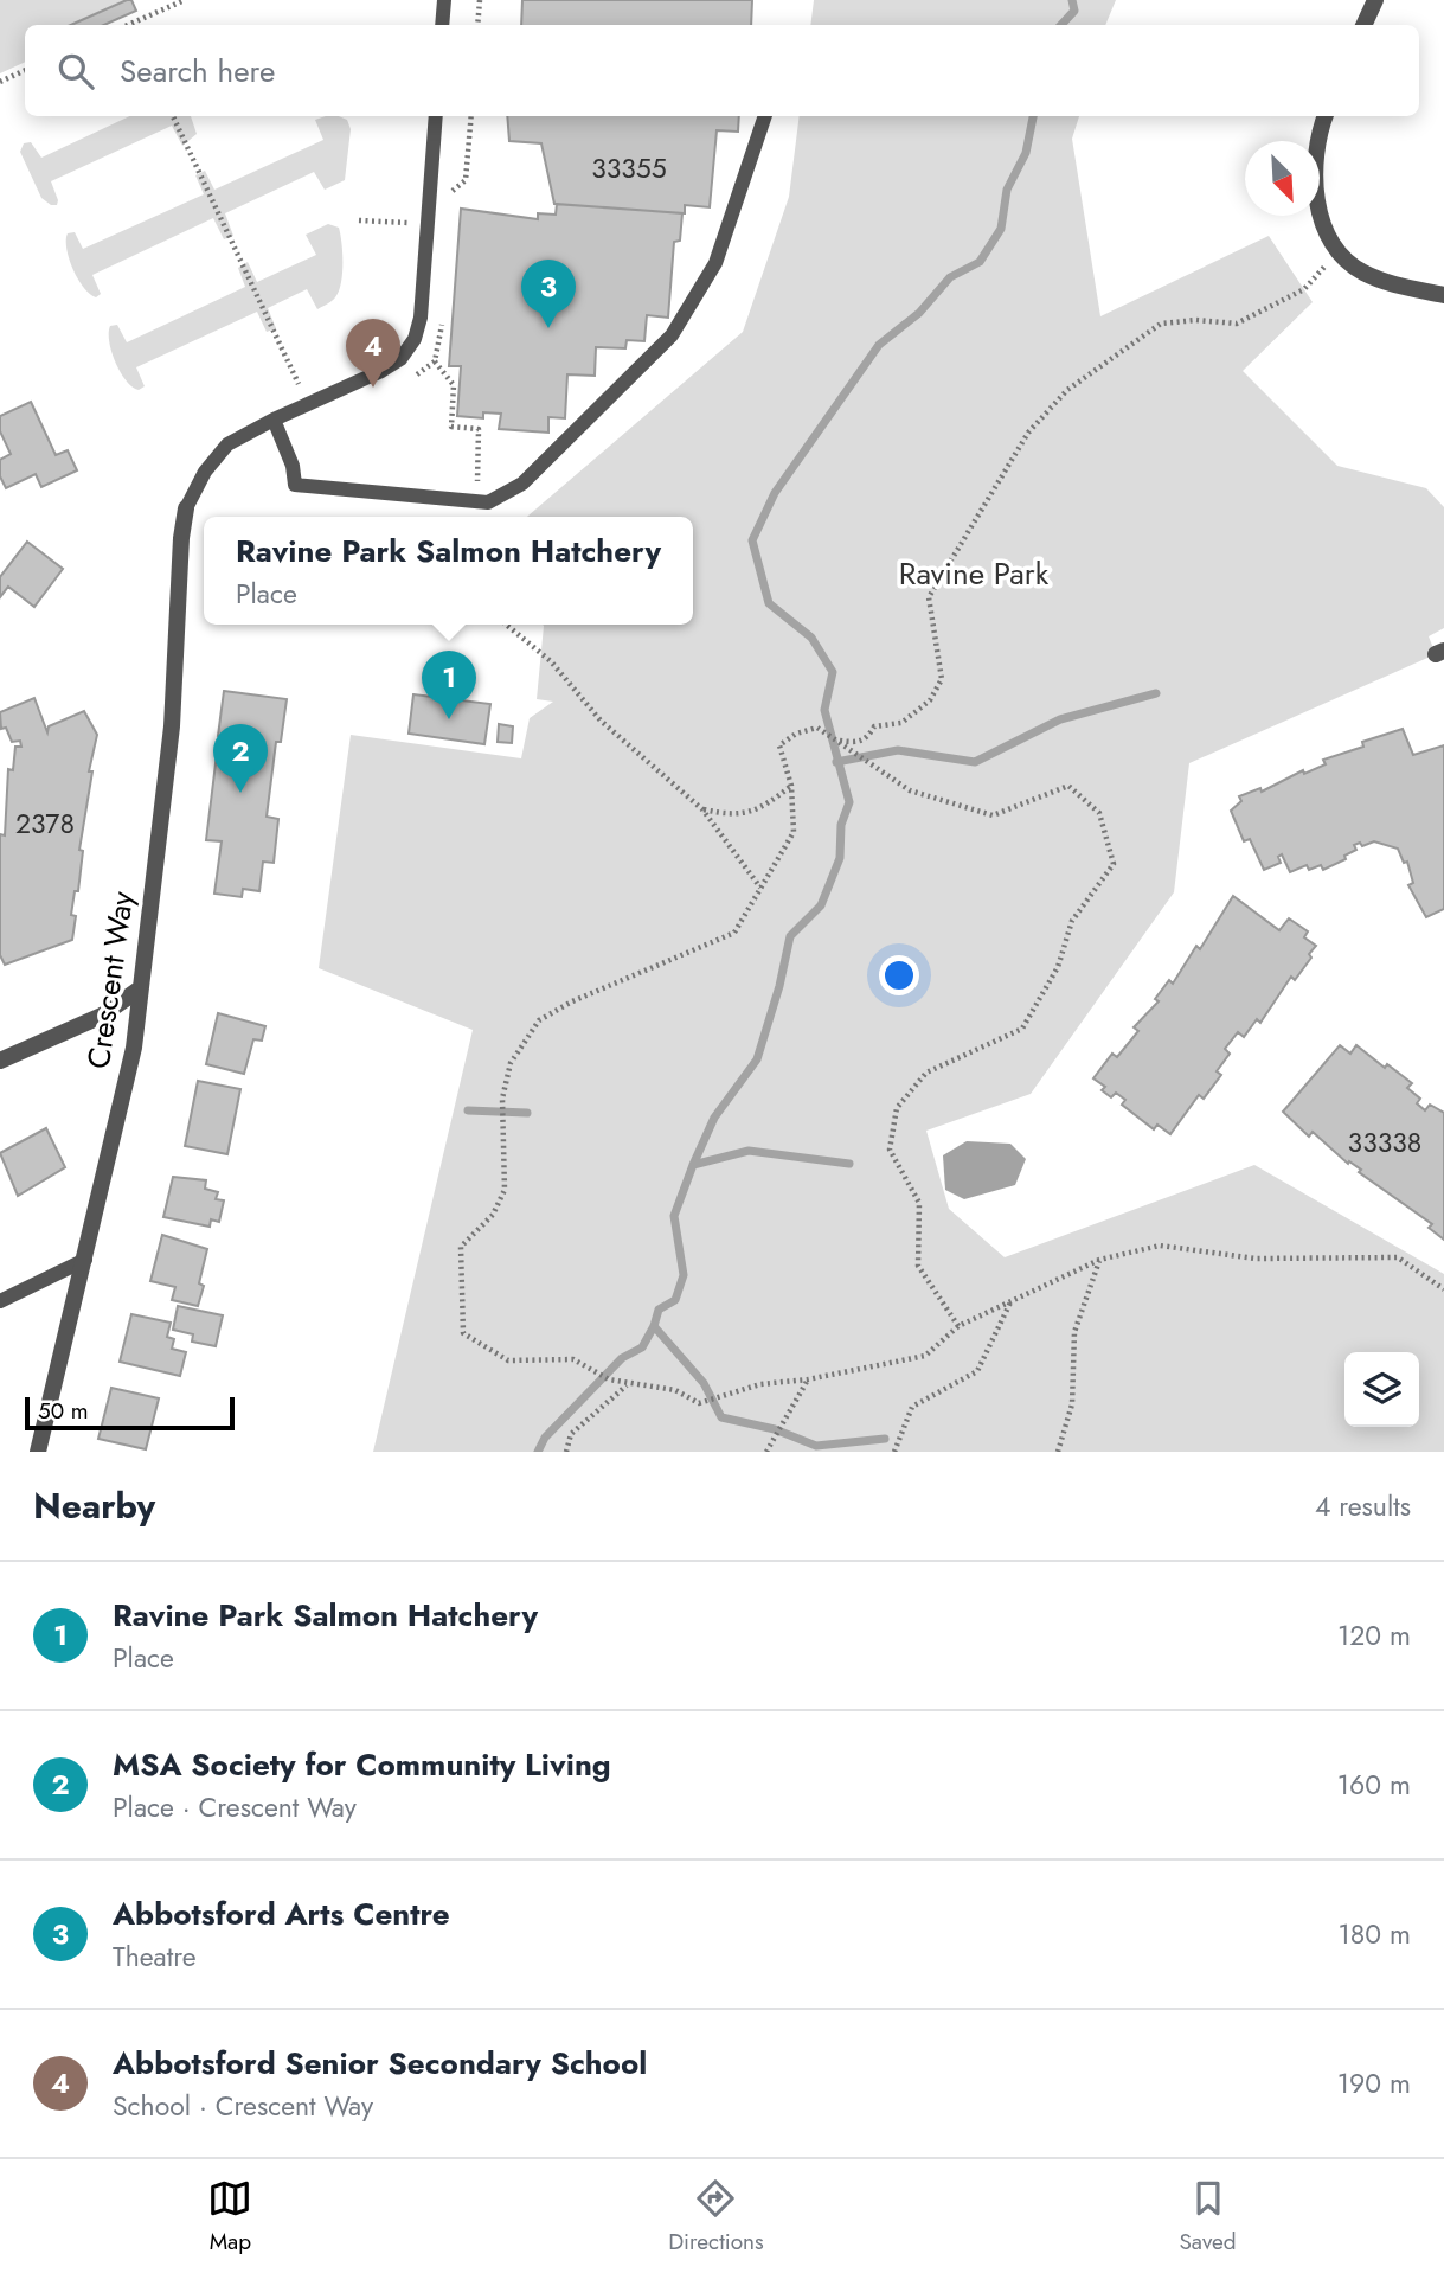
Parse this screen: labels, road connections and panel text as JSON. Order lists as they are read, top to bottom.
{
  "streets": {
    "street": ["Crescent Way"]
  },
  "parks": ["Ravine Park"],
  "house_numbers": ["33355", "2378", "33338"],
  "scale_bar": "50 m",
  "north": "bottom right",
  "page": {
    "search": "Search here",
    "pins": [
      "3",
      "4",
      "1",
      "2"
    ],
    "popup": ["Ravine Park Salmon Hatchery", "Place"],
    "scale": "50 m",
    "heading": ["Nearby", "4 results"],
    "list": [
      {
        "mark": "1",
        "name": "Ravine Park Salmon Hatchery",
        "note": "Place",
        "value": "120 m"
      },
      {
        "mark": "2",
        "name": "MSA Society for Community Living",
        "note": "Place · Crescent Way",
        "value": "160 m"
      },
      {
        "mark": "3",
        "name": "Abbotsford Arts Centre",
        "note": "Theatre",
        "value": "180 m"
      },
      {
        "mark": "4",
        "name": "Abbotsford Senior Secondary School",
        "note": "School · Crescent Way",
        "value": "190 m"
      }
    ],
    "nav": ["Map", "Directions", "Saved"]
  }
}
